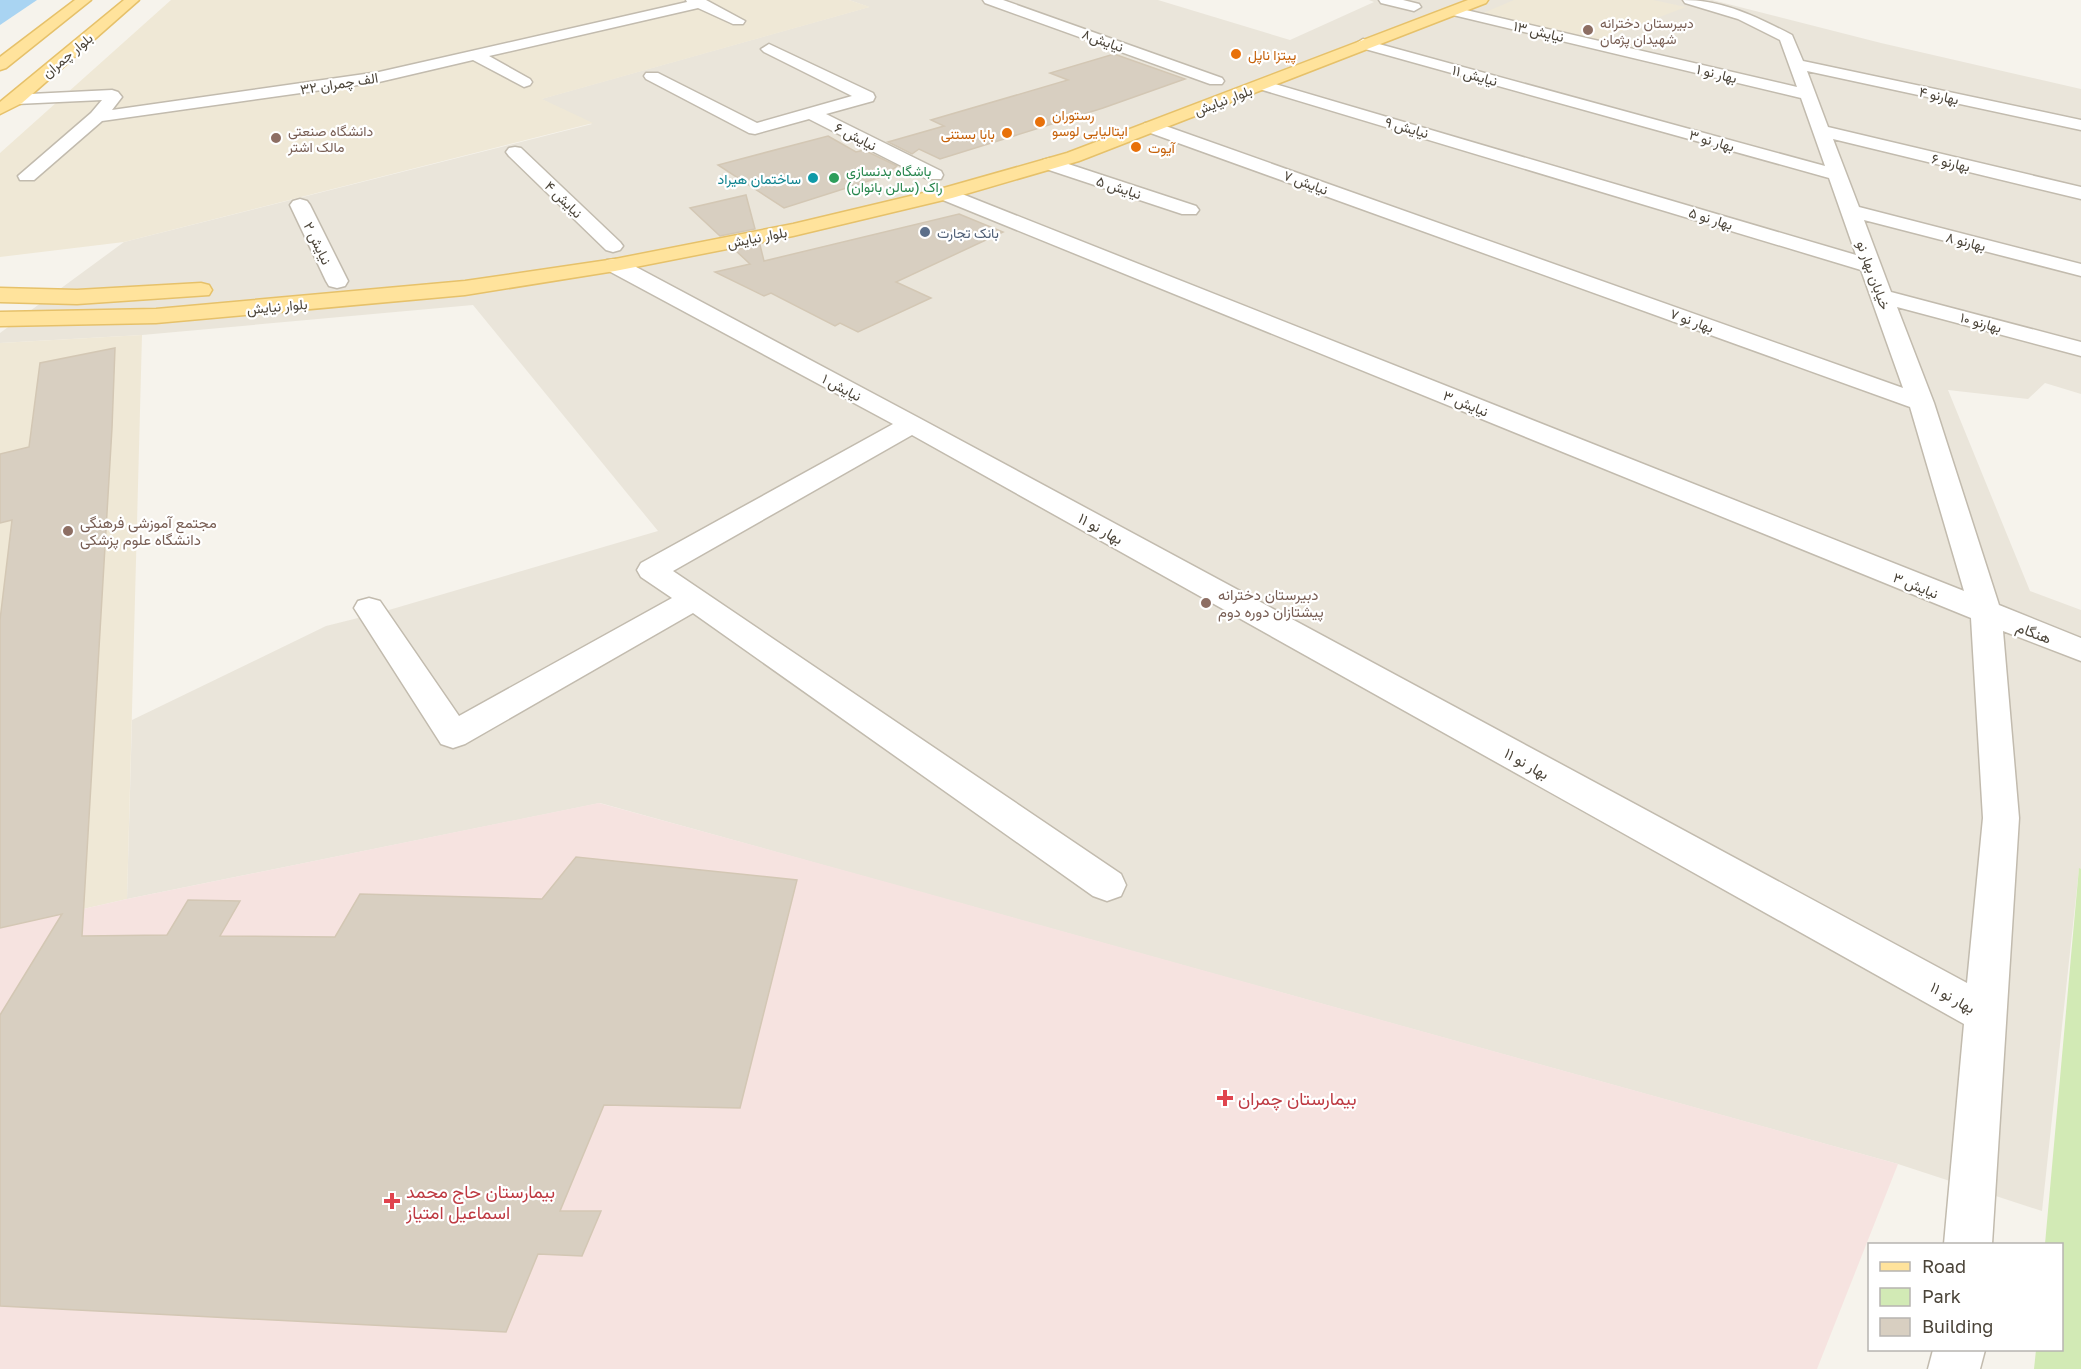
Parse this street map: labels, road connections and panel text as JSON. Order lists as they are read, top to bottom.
{
  "streets": {
    "main road": ["بلوار چمران", "بلوار نیایش"],
    "street": [
      "نیایش ۱۳",
      "نیایش۸",
      "۱ بهار نو",
      "نیایش ۱۱",
      "۳۲ الف چمران",
      "۴ بهارنو",
      "نیایش ۹",
      "نیایش ۶",
      "۳ بهار نو",
      "۶ بهارنو",
      "نیایش ۷",
      "نیایش ۵",
      "نیایش ۴",
      "۵ بهار نو",
      "۸ بهارنو",
      "نیایش ۲",
      "خیابان بهار نو",
      "۷ بهار نو",
      "۱۰ بهارنو",
      "نیایش ۱",
      "نیایش ۳",
      "۱۱ بهار نو",
      "هنگام"
    ]
  },
  "crossings": [
    ["نیایش ۱۳", "۱ بهار نو"],
    ["نیایش ۱۳", "بلوار نیایش"],
    ["نیایش۸", "بلوار نیایش"],
    ["۱ بهار نو", "خیابان بهار نو"],
    ["نیایش ۱۱", "بلوار نیایش"],
    ["نیایش ۱۱", "۳ بهار نو"],
    ["۴ بهارنو", "خیابان بهار نو"],
    ["بلوار نیایش", "نیایش ۹"],
    ["بلوار نیایش", "نیایش ۶"],
    ["بلوار نیایش", "نیایش ۷"],
    ["بلوار نیایش", "نیایش ۵"],
    ["بلوار نیایش", "نیایش ۴"],
    ["بلوار نیایش", "نیایش ۲"],
    ["بلوار نیایش", "نیایش ۱"],
    ["بلوار نیایش", "نیایش ۳"],
    ["نیایش ۹", "۵ بهار نو"],
    ["نیایش ۶", "نیایش ۳"],
    ["۳ بهار نو", "خیابان بهار نو"],
    ["۶ بهارنو", "خیابان بهار نو"],
    ["نیایش ۷", "۷ بهار نو"],
    ["نیایش ۴", "نیایش ۱"],
    ["۵ بهار نو", "خیابان بهار نو"],
    ["۸ بهارنو", "خیابان بهار نو"],
    ["خیابان بهار نو", "۷ بهار نو"],
    ["خیابان بهار نو", "۱۰ بهارنو"],
    ["خیابان بهار نو", "نیایش ۳"],
    ["خیابان بهار نو", "۱۱ بهار نو"],
    ["خیابان بهار نو", "هنگام"],
    ["نیایش ۱", "۱۱ بهار نو"],
    ["نیایش ۳", "هنگام"]
  ],
  "places": {
    "other": [
      "دبیرستان دخترانه شهیدان پژمان",
      "پیتزا ناپل",
      "رستوران ایتالیایی لوسو",
      "بابا بستنی",
      "دانشگاه صنعتی مالک اشتر",
      "آیوت",
      "ساختمان هیراد",
      "باشگاه بدنسازی راک (سالن بانوان)",
      "بانک تجارت",
      "مجتمع آموزشی فرهنگی دانشگاه علوم پزشکی",
      "دبیرستان دخترانه پیشتازان دوره دوم"
    ],
    "health": ["بیمارستان چمران", "بیمارستان حاج محمد اسماعیل امتیاز"]
  },
  "legend": ["Road", "Park", "Building"]
}
